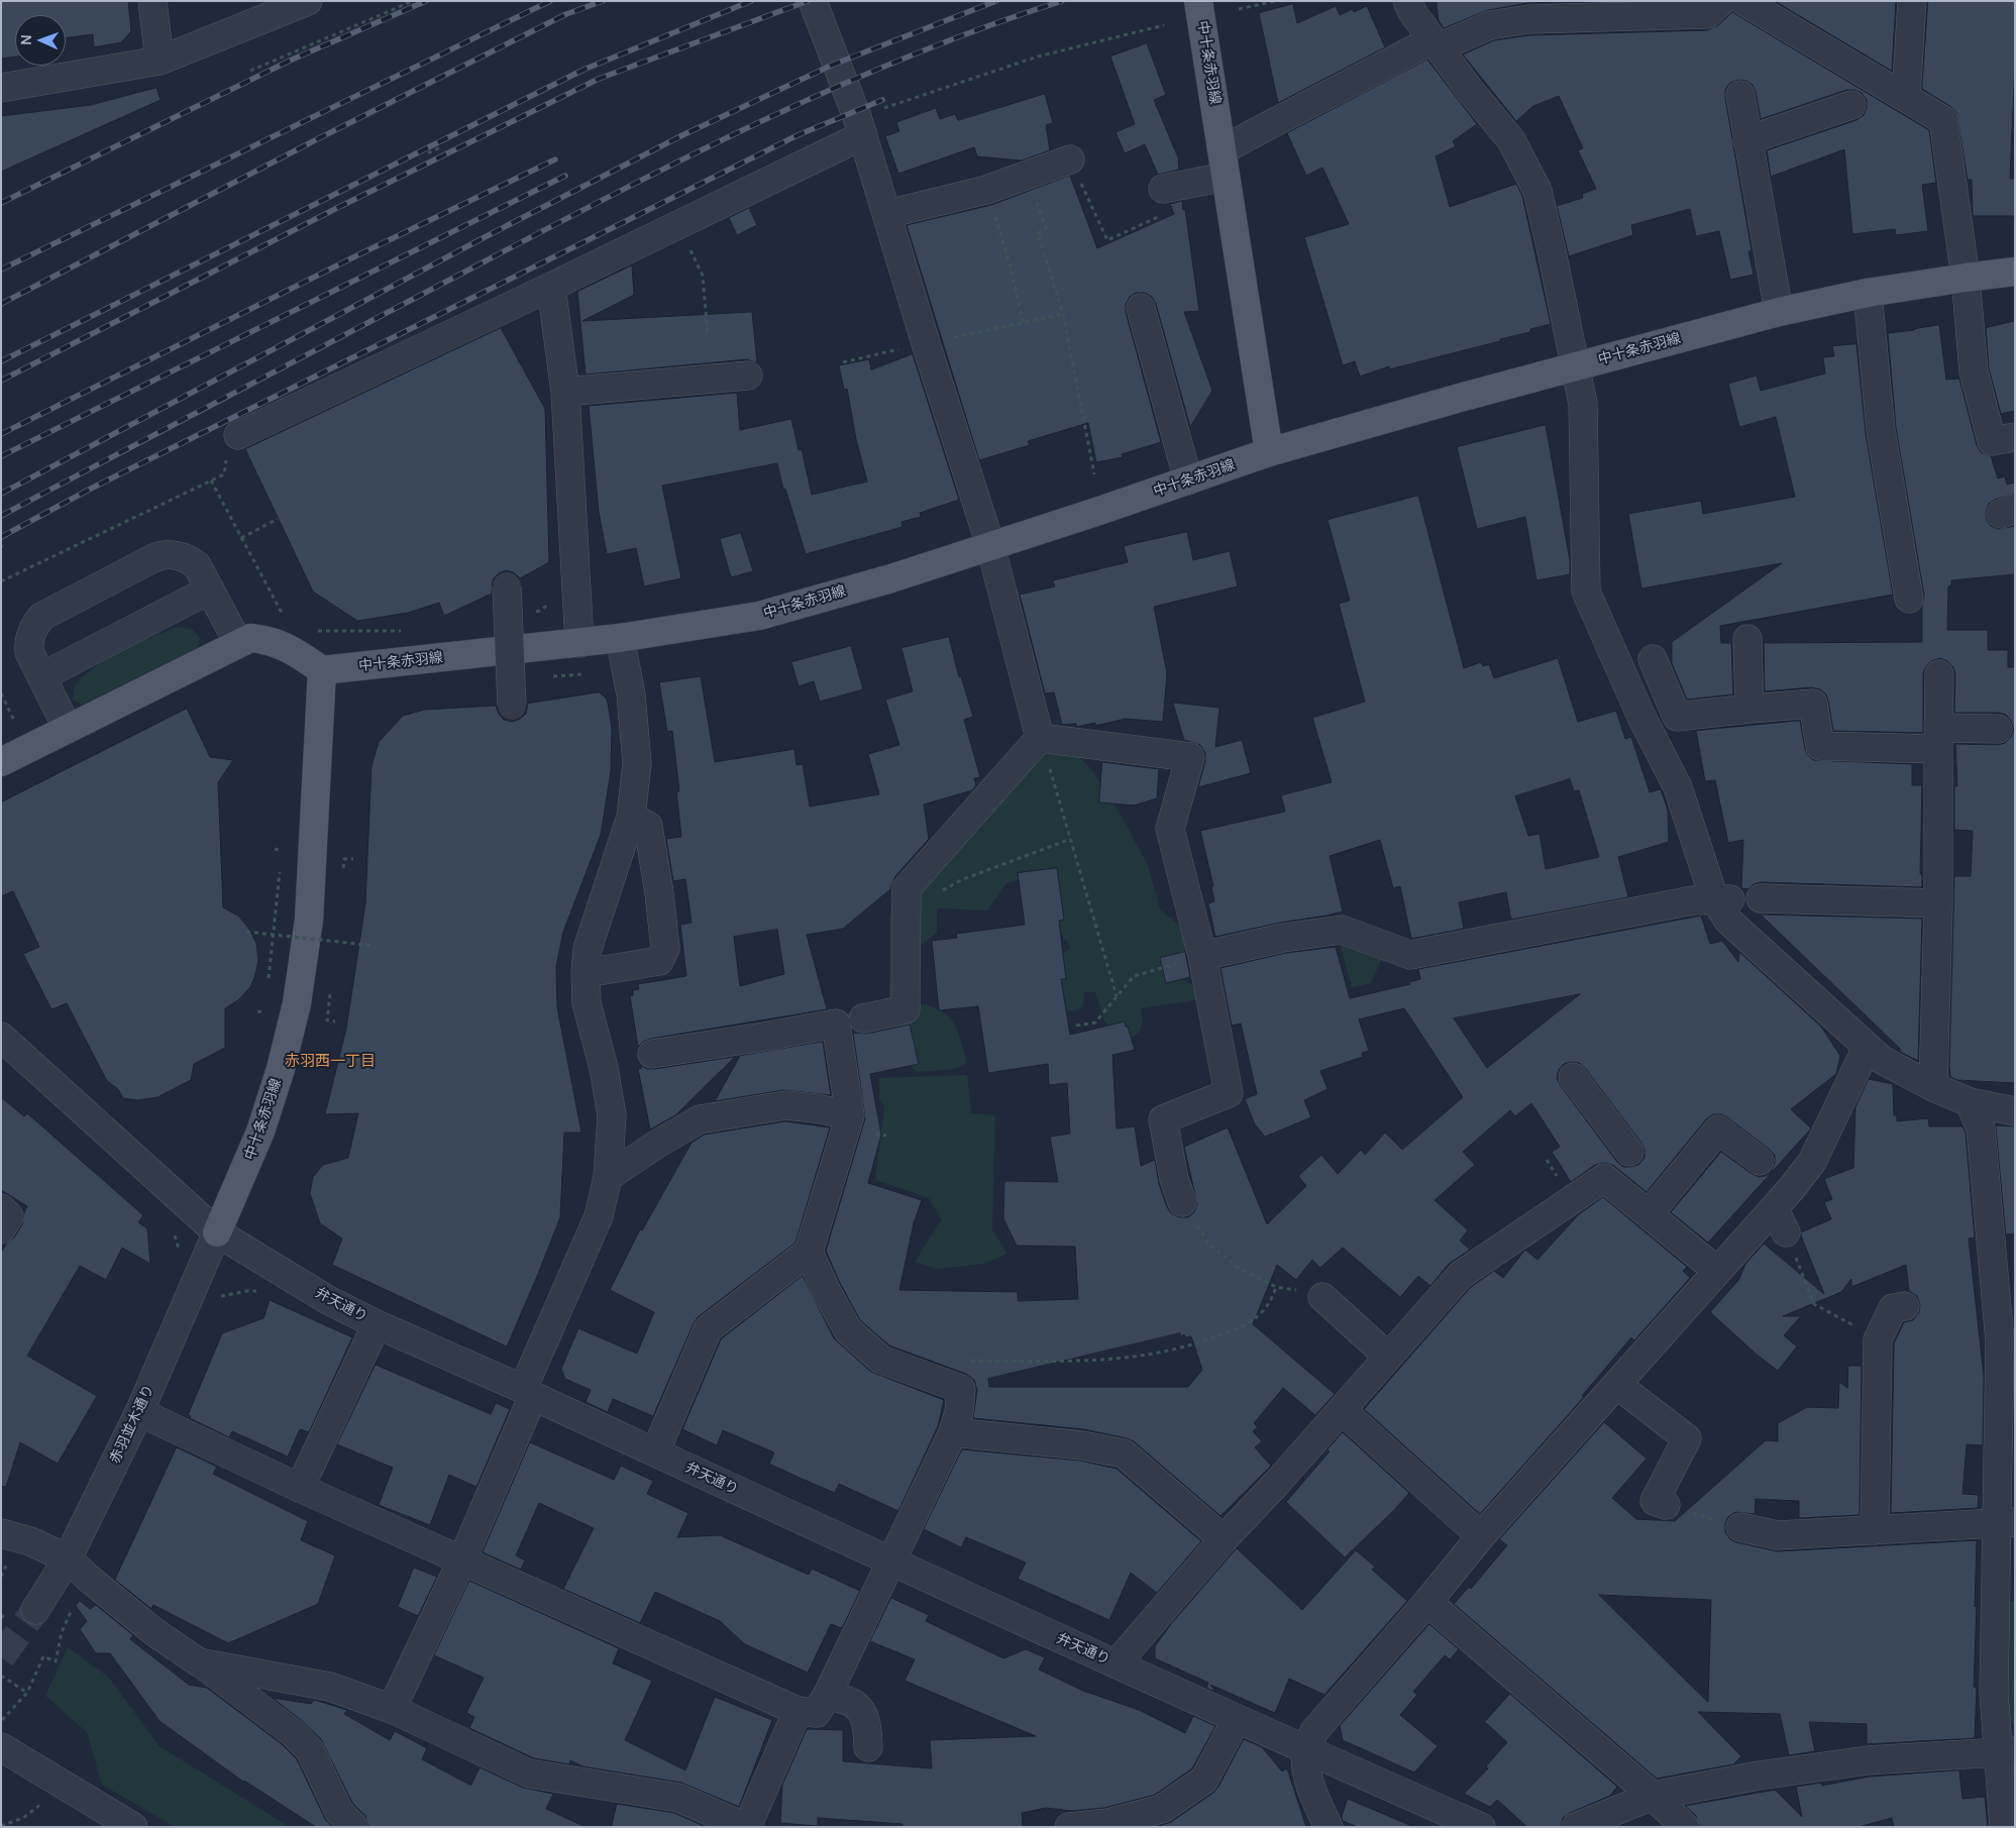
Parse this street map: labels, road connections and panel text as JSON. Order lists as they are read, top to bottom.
{
  "streets": {
    "main road": ["中十条赤羽線"],
    "street": ["弁天通り", "赤羽並木通り"]
  },
  "crossings": [
    ["中十条赤羽線", "弁天通り"],
    ["中十条赤羽線", "赤羽並木通り"],
    ["弁天通り", "赤羽並木通り"]
  ],
  "districts": ["赤羽西一丁目"],
  "north": "left"
}
